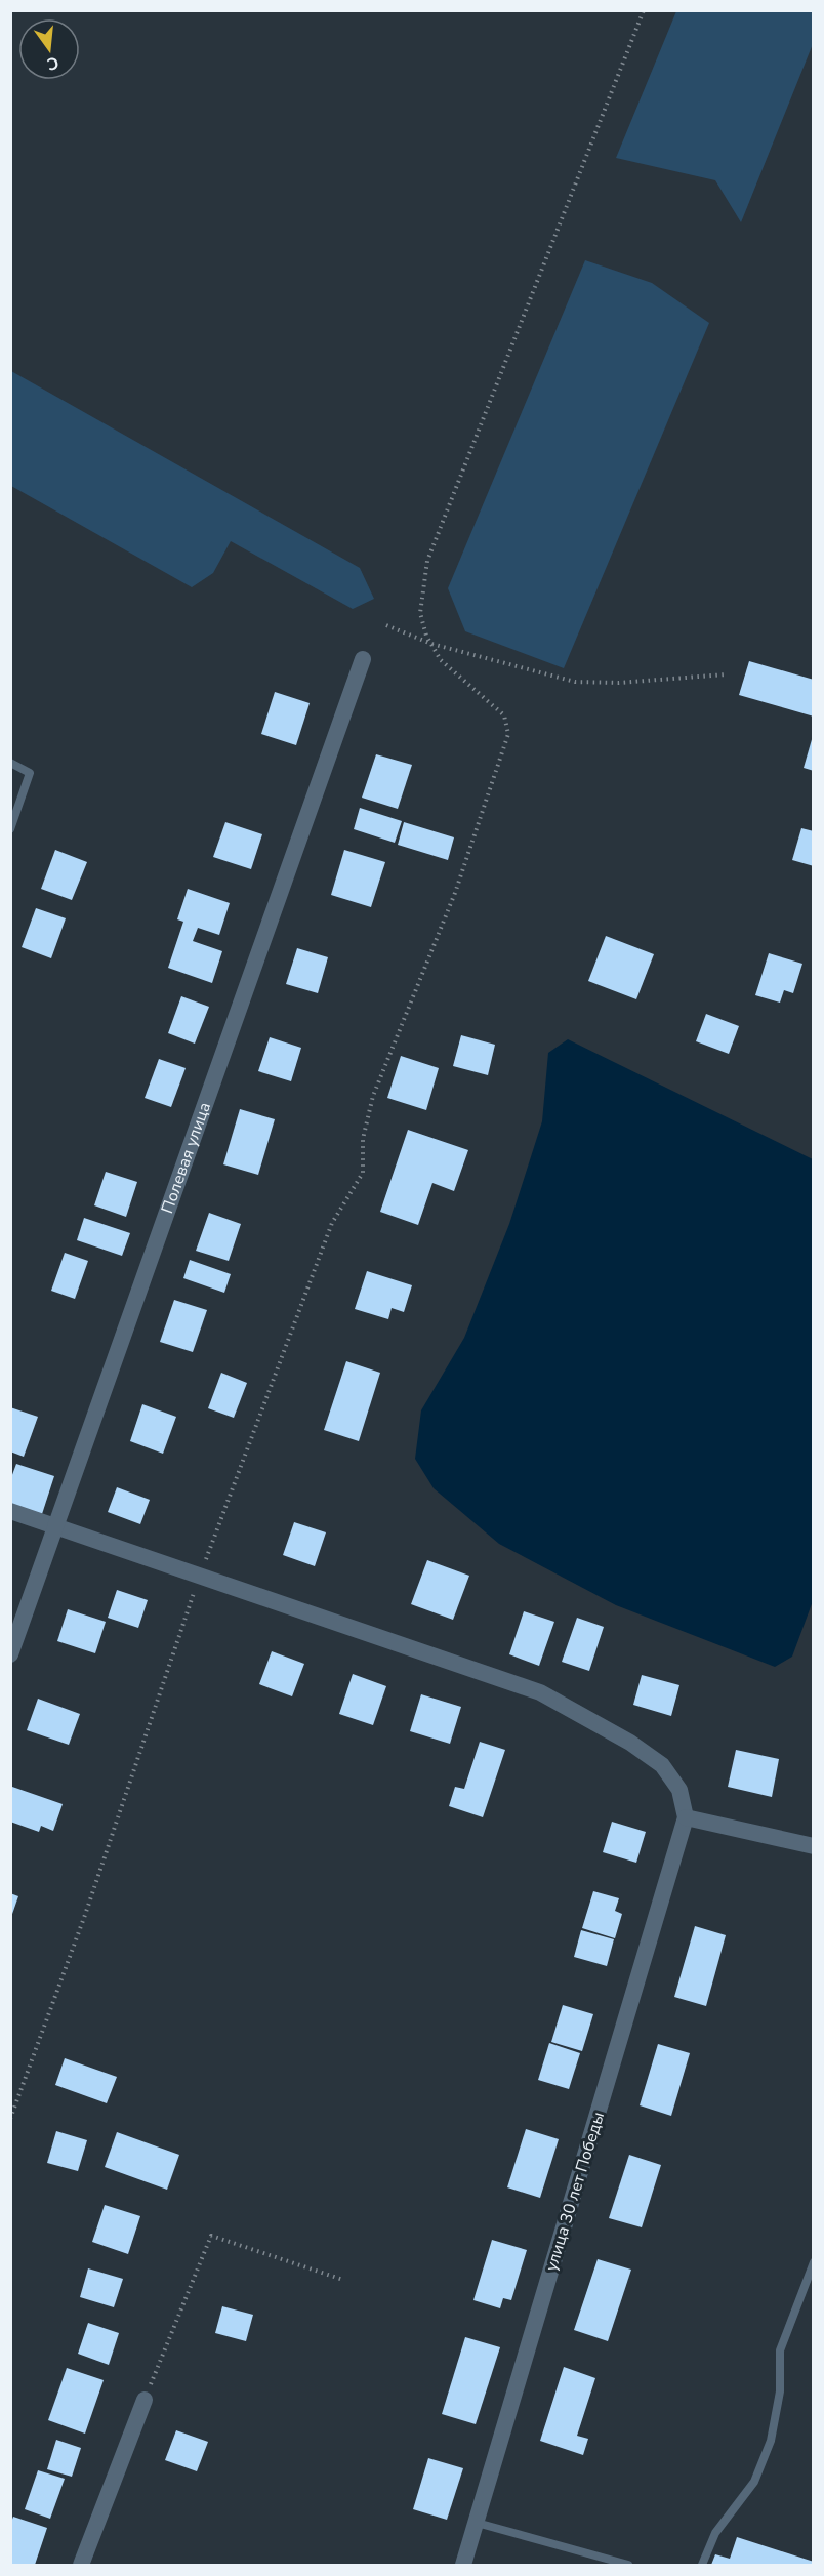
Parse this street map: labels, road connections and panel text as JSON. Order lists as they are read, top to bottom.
{
  "streets": {
    "street": ["Полевая улица", "улица 30 лет Победы"]
  },
  "north": "bottom"
}
